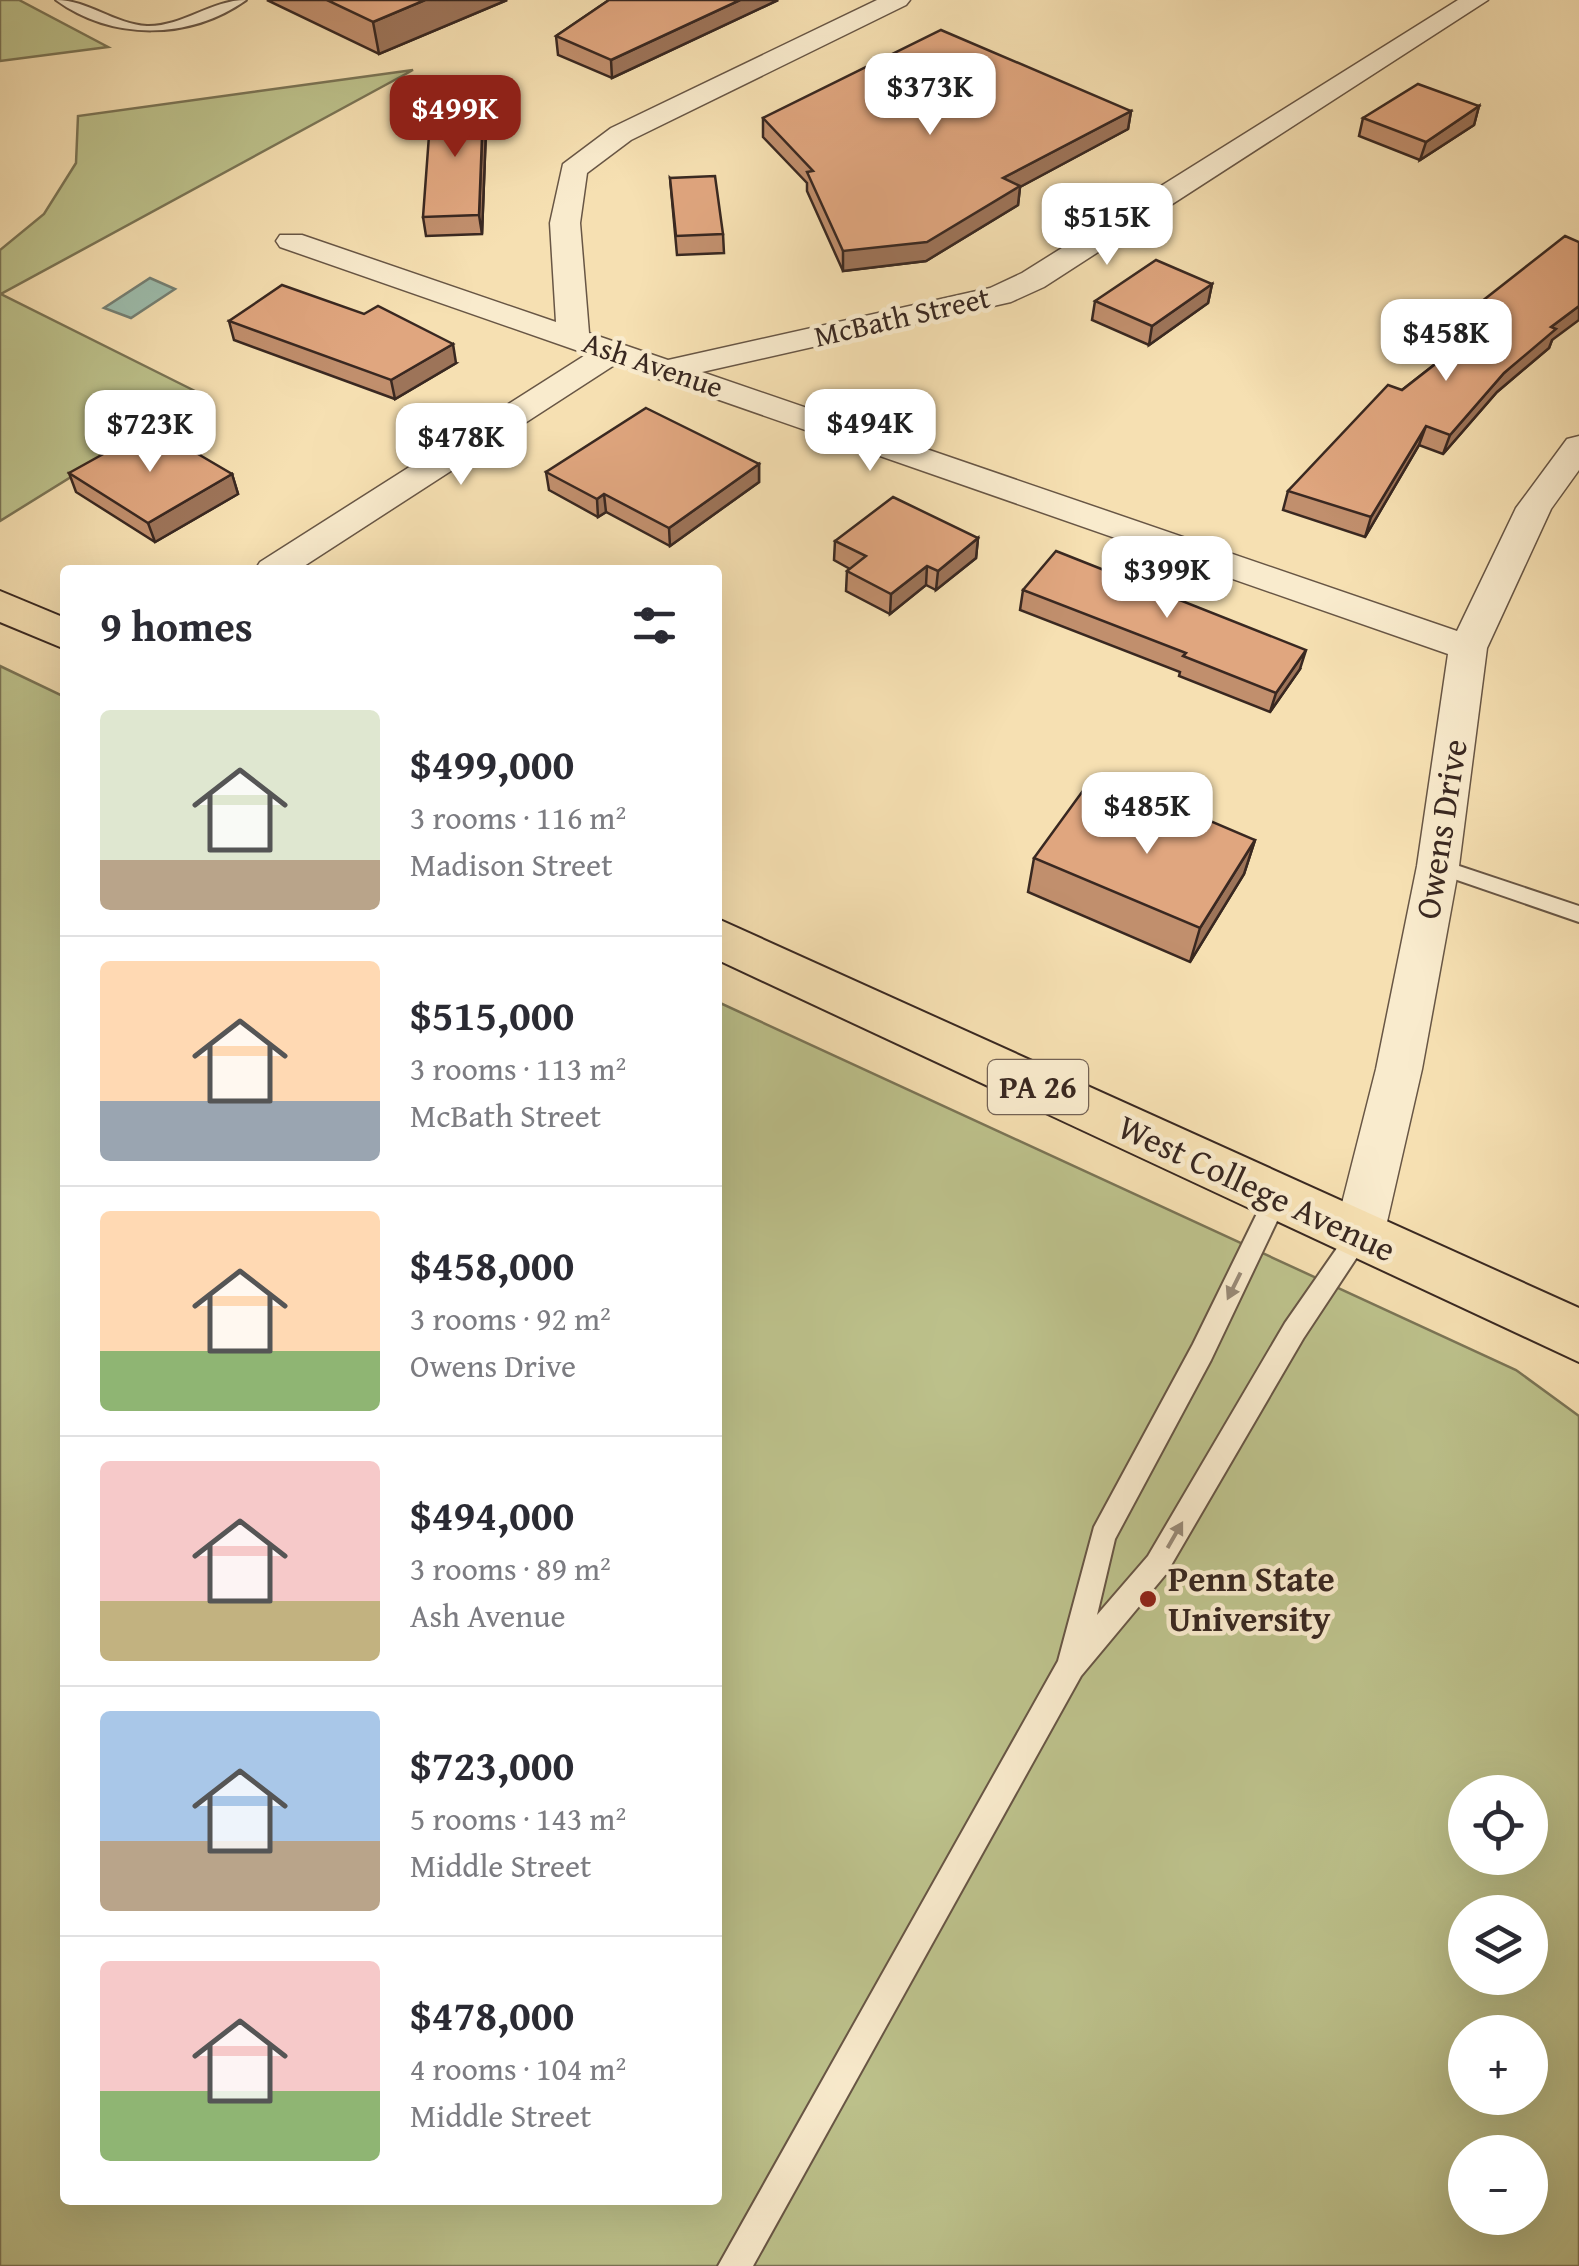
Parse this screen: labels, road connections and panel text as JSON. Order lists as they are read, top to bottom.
{
  "streets": {
    "main road": ["PA 26", "West College Avenue"],
    "street": ["McBath Street", "Ash Avenue", "Owens Drive"]
  },
  "crossings": [
    ["McBath Street", "Ash Avenue"],
    ["Ash Avenue", "Owens Drive"],
    ["Owens Drive", "West College Avenue"]
  ],
  "places": ["Penn State University"],
  "page": {
    "price": [
      "$373K",
      "$499K",
      "$515K",
      "$458K",
      "$494K",
      "$723K",
      "$478K",
      "$399K",
      "$485K"
    ],
    "heading": "9 homes",
    "list": [
      {
        "name": "$499,000",
        "note": "3 rooms · 116 m² · Madison Street"
      },
      {
        "name": "$515,000",
        "note": "3 rooms · 113 m² · McBath Street"
      },
      {
        "name": "$458,000",
        "note": "3 rooms · 92 m² · Owens Drive"
      },
      {
        "name": "$494,000",
        "note": "3 rooms · 89 m² · Ash Avenue"
      },
      {
        "name": "$723,000",
        "note": "5 rooms · 143 m² · Middle Street"
      },
      {
        "name": "$478,000",
        "note": "4 rooms · 104 m² · Middle Street"
      }
    ],
    "map_buttons": ["+", "−"]
  }
}
